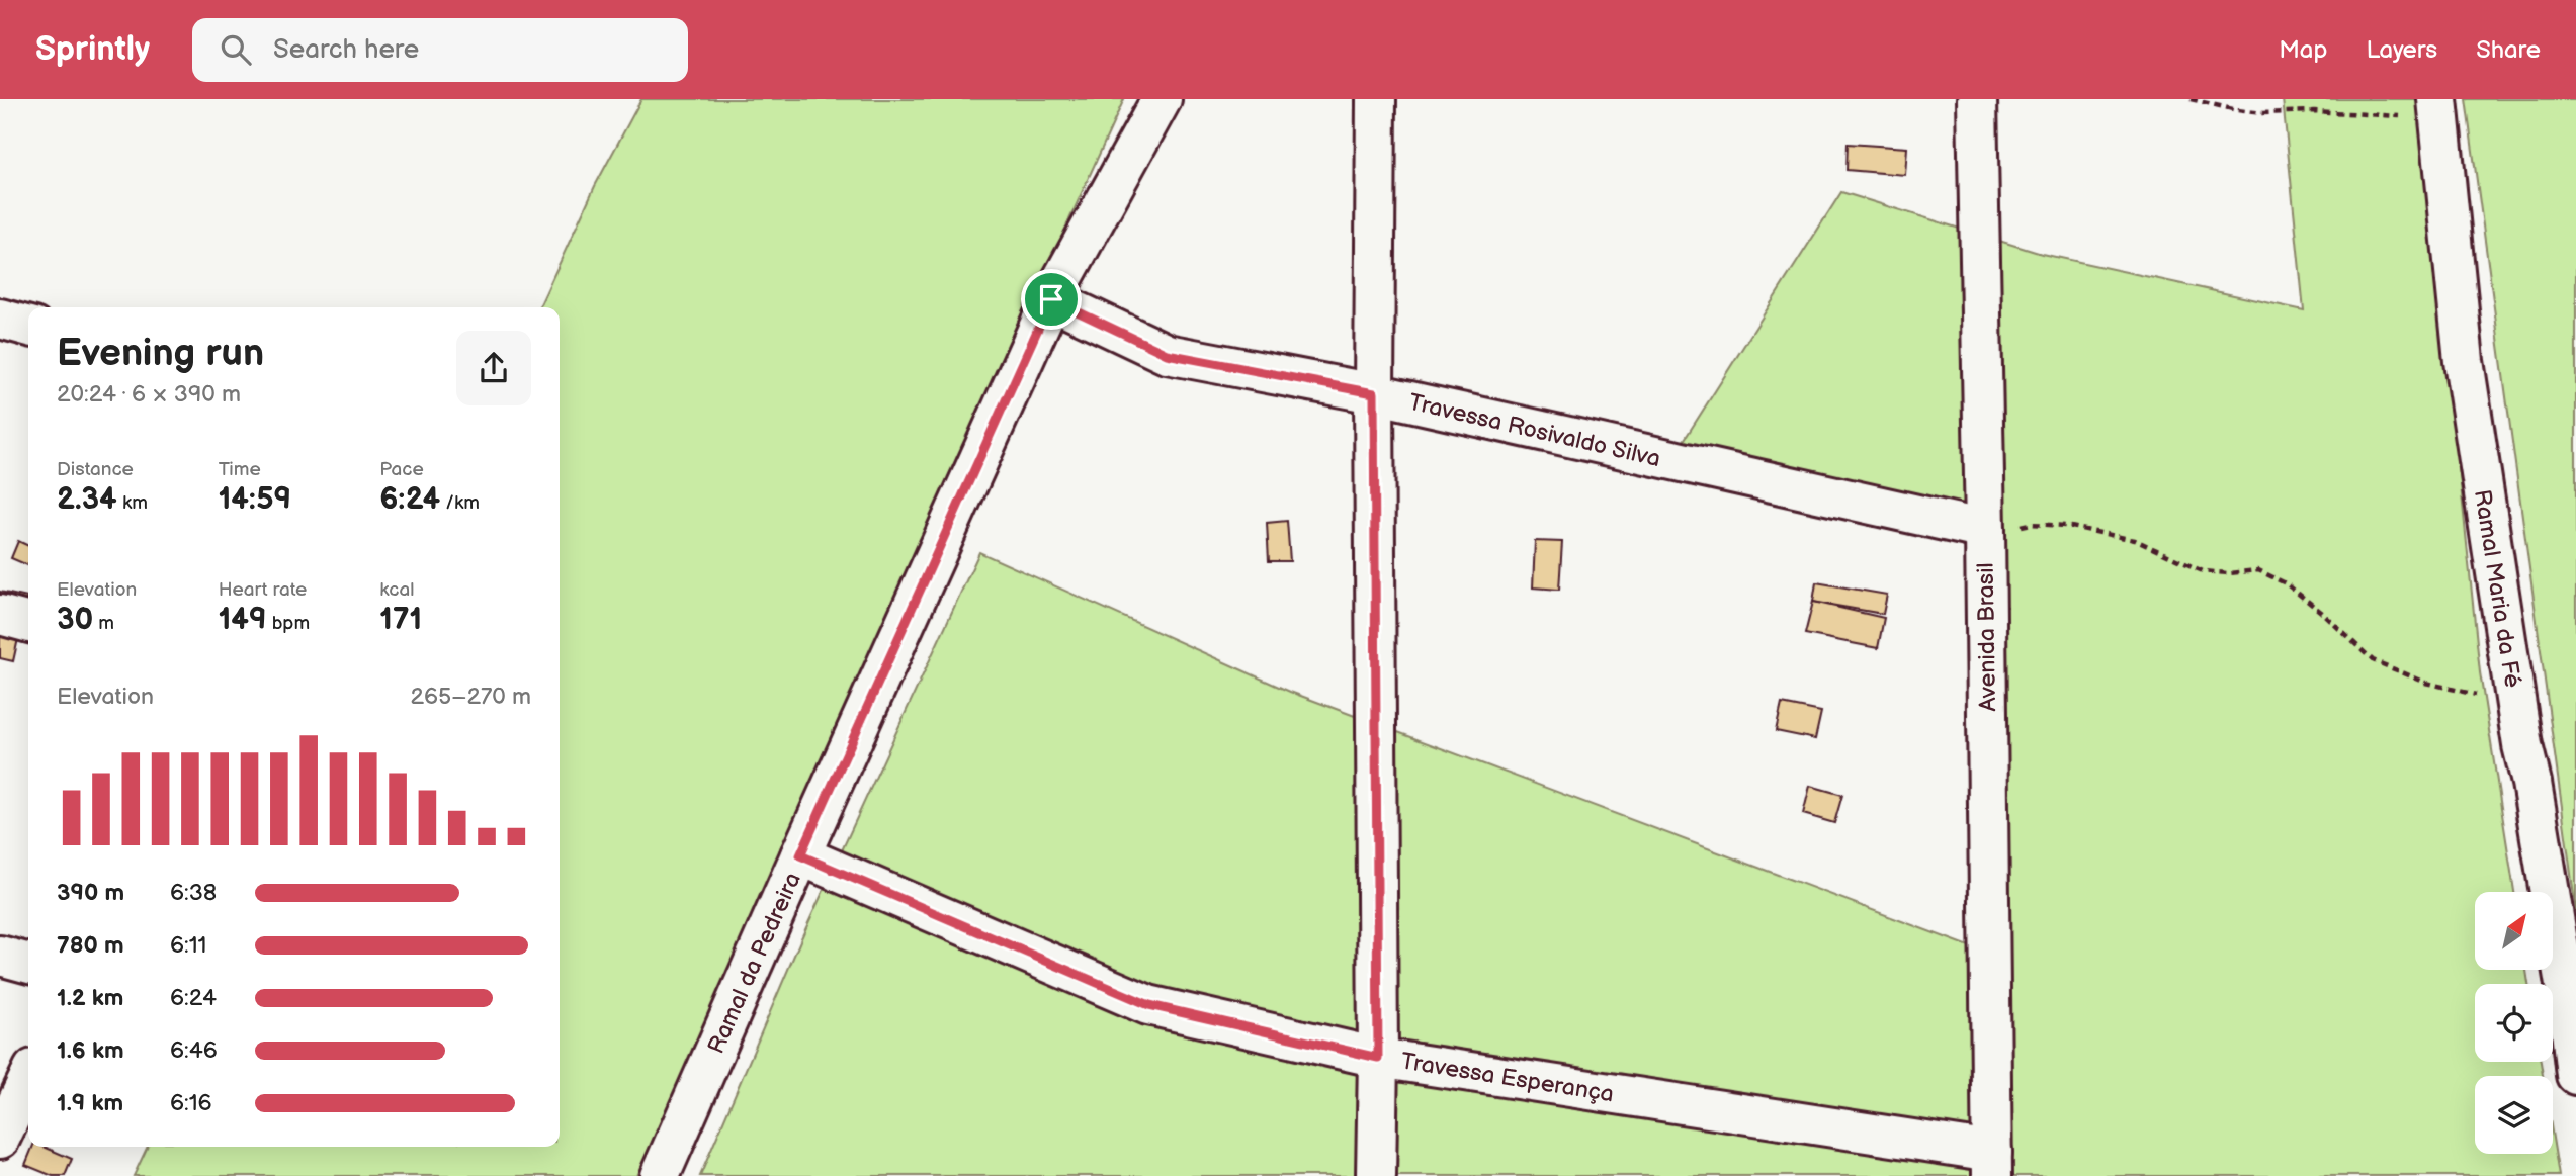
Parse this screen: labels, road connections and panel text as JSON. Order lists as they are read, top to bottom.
{
  "streets": {
    "street": [
      "Travessa Rosivaldo Silva",
      "Ramal Maria da Fé",
      "Avenida Brasil",
      "Ramal da Pedreira",
      "Travessa Esperança"
    ]
  },
  "crossings": [
    ["Travessa Rosivaldo Silva", "Avenida Brasil"],
    ["Travessa Rosivaldo Silva", "Ramal da Pedreira"],
    ["Avenida Brasil", "Travessa Esperança"],
    ["Ramal da Pedreira", "Travessa Esperança"]
  ],
  "north": "top right",
  "page": {
    "header": "Sprintly",
    "search": "Search here",
    "nav": ["Map", "Layers", "Share"],
    "heading": ["Evening run", "20:24 · 6 × 390 m"],
    "stats": [
      ["Distance", "2.34 km"],
      ["Time", "14:59"],
      ["Pace", "6:24 /km"],
      ["Elevation", "30 m"],
      ["Heart rate", "149 bpm"],
      ["kcal", "171"]
    ],
    "chart": ["Elevation", "265–270 m"],
    "list": [
      {
        "name": "390 m",
        "note": "6:38"
      },
      {
        "name": "780 m",
        "note": "6:11"
      },
      {
        "name": "1.2 km",
        "note": "6:24"
      },
      {
        "name": "1.6 km",
        "note": "6:46"
      },
      {
        "name": "1.9 km",
        "note": "6:16"
      }
    ]
  }
}
